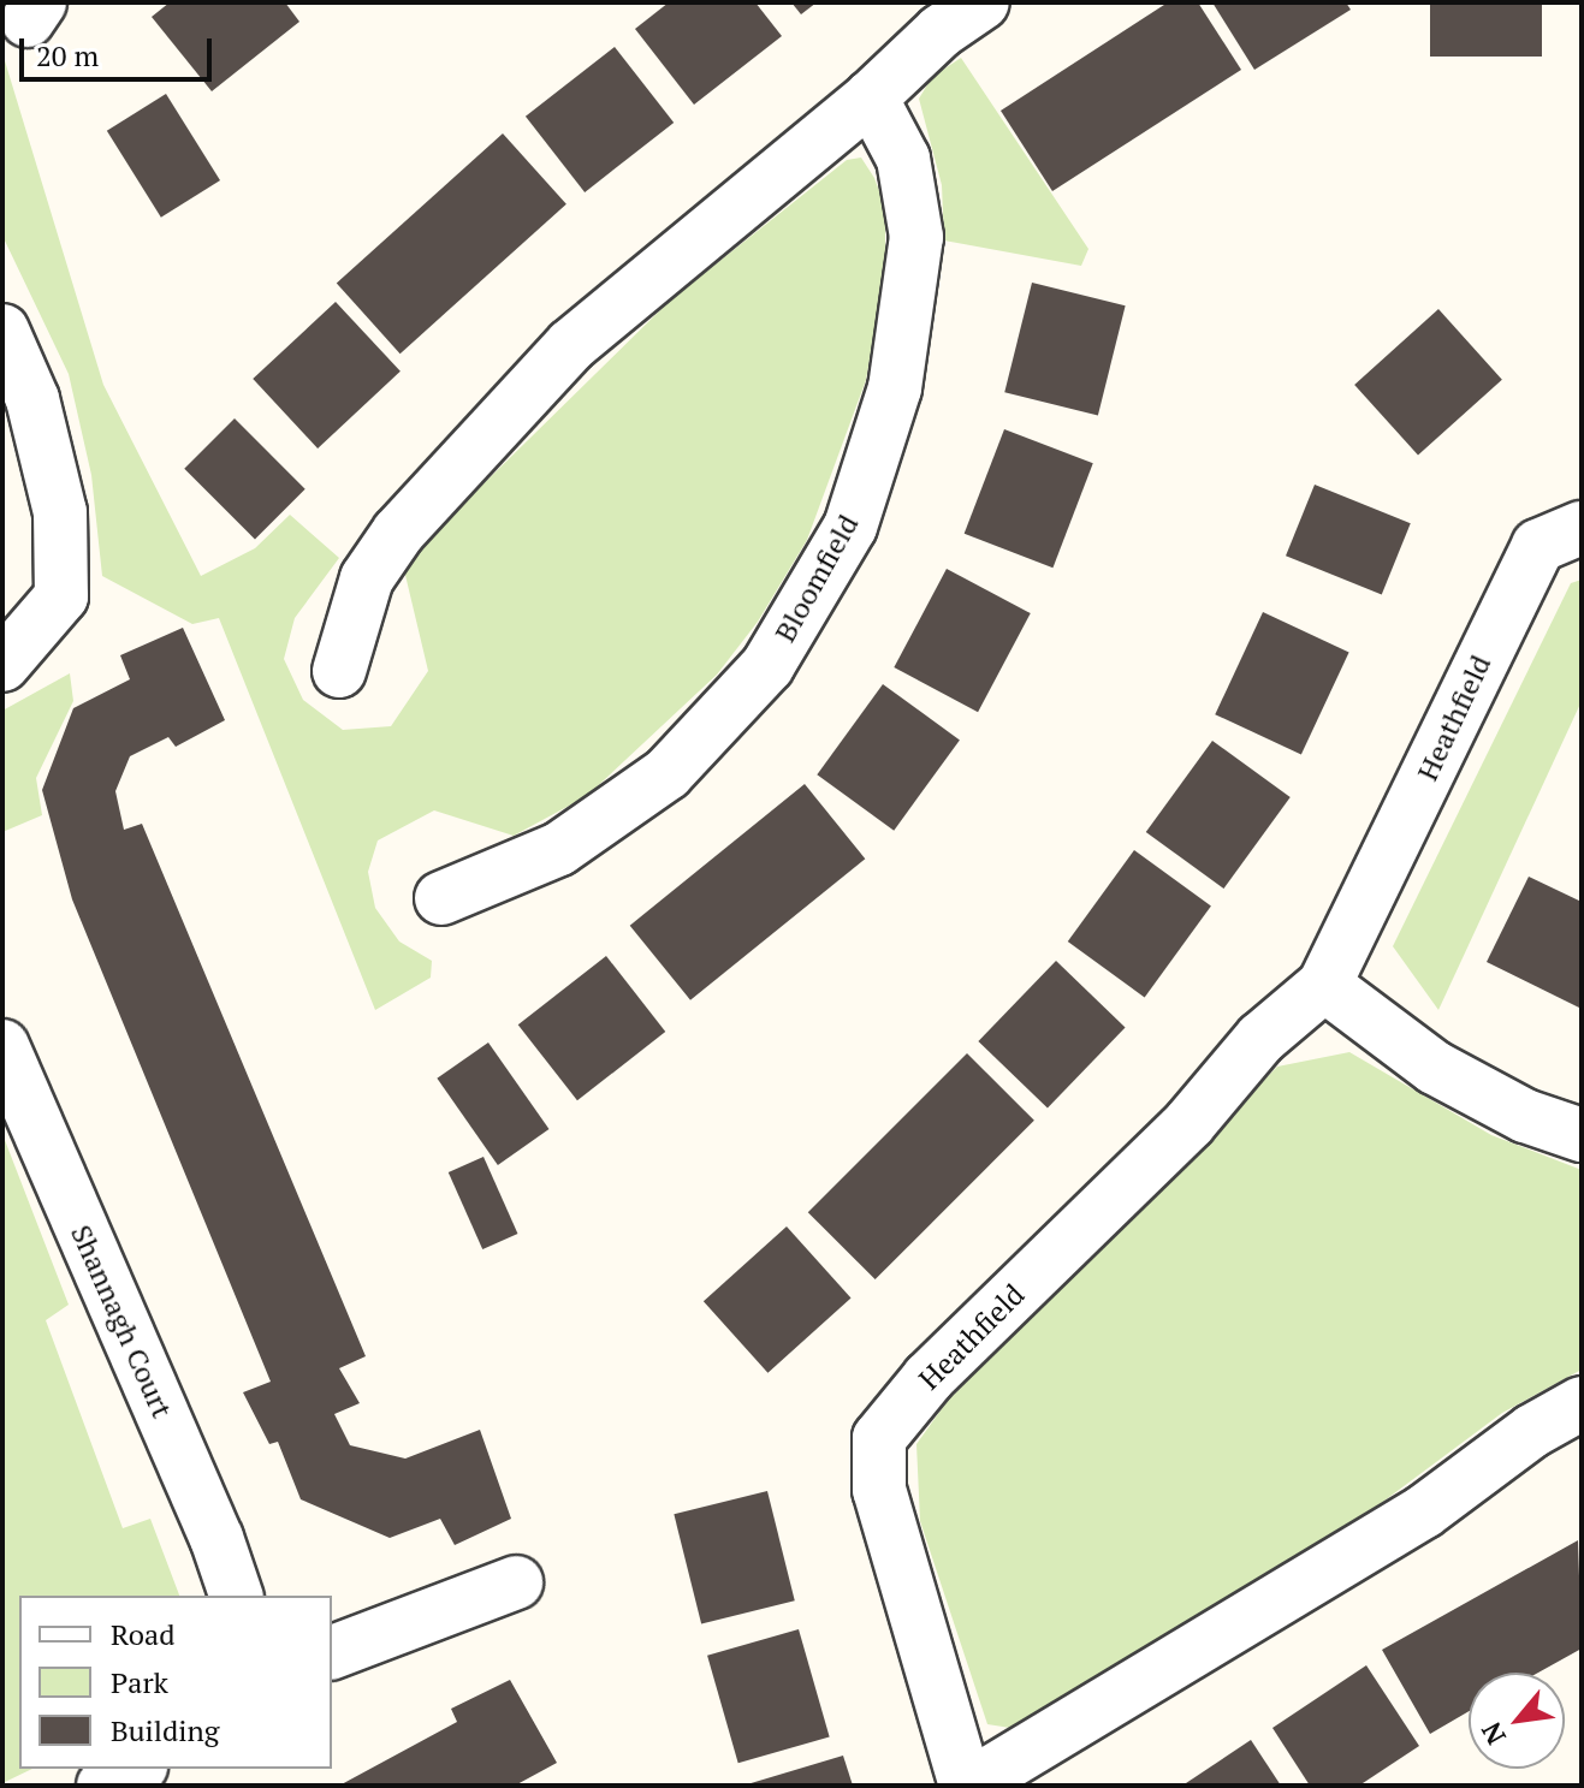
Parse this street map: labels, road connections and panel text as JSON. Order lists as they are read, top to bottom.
{
  "streets": {
    "street": ["Bloomfield", "Heathfield", "Shannagh Court"]
  },
  "legend": ["Road", "Park", "Building"],
  "scale_bar": "20 m",
  "north": "bottom left"
}
